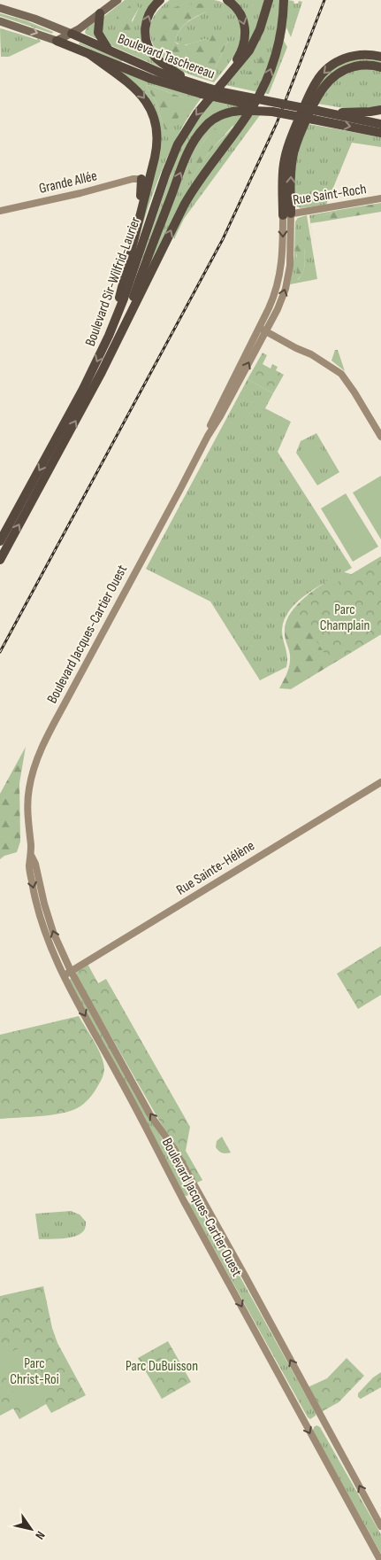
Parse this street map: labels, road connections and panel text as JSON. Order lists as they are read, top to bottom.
{
  "streets": {
    "highway": ["Boulevard Taschereau", "Boulevard Sir-Wilfrid-Laurier"],
    "main road": [
      "Grande Allée",
      "Rue Saint-Roch",
      "Boulevard Jacques-Cartier Ouest",
      "Rue Sainte-Hélène"
    ]
  },
  "crossings": [
    ["Rue Saint-Roch", "Boulevard Jacques-Cartier Ouest"],
    ["Boulevard Jacques-Cartier Ouest", "Rue Sainte-Hélène"]
  ],
  "parks": ["Parc Champlain", "Parc Christ-Roi", "Parc DuBuisson"],
  "north": "bottom right"
}
